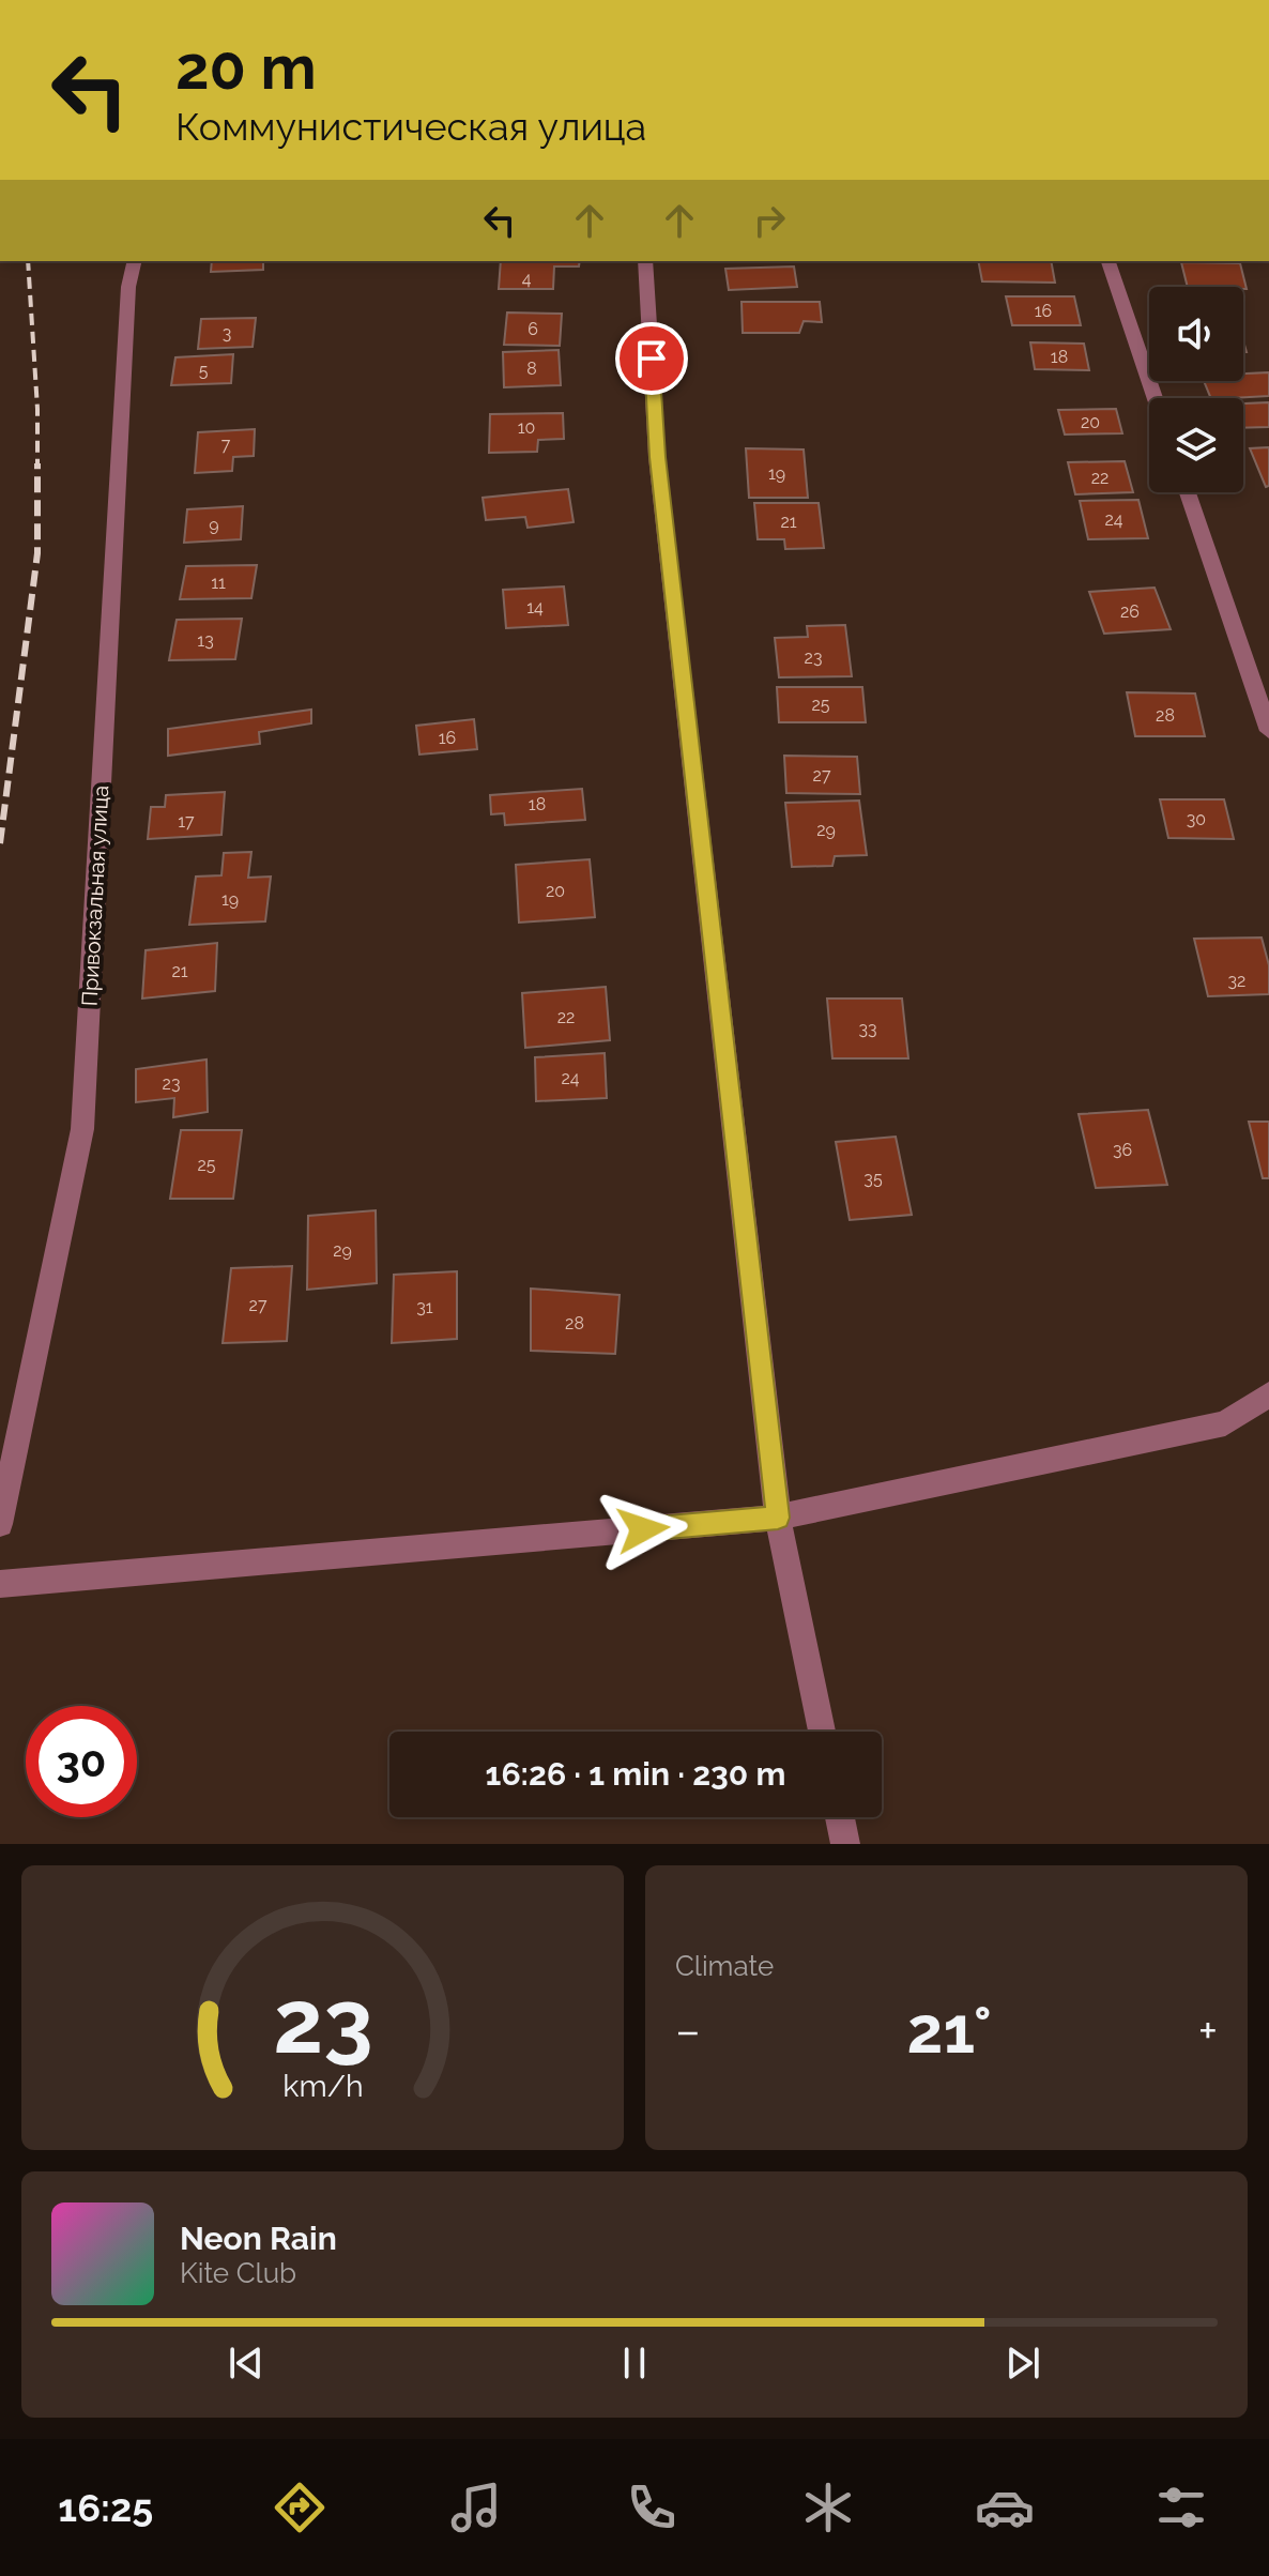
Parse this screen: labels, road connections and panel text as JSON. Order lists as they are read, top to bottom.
{
  "streets": {
    "street": ["Привокзальная улица"]
  },
  "house_numbers": [
    "4",
    "16",
    "6",
    "3",
    "18",
    "8",
    "5",
    "20",
    "10",
    "7",
    "19",
    "22",
    "24",
    "21",
    "9",
    "11",
    "14",
    "26",
    "13",
    "23",
    "25",
    "28",
    "16",
    "27",
    "18",
    "30",
    "17",
    "29",
    "20",
    "19",
    "21",
    "32",
    "22",
    "33",
    "24",
    "23",
    "36",
    "25",
    "35",
    "29",
    "27",
    "31",
    "28"
  ],
  "page": {
    "turn": ["20 m", "Коммунистическая улица"],
    "limit": "30",
    "trip": "16:26 · 1 min · 230 m",
    "tile": "Climate",
    "heat": ["−", "21°", "+"],
    "song": ["Neon Rain", "Kite Club"],
    "tabs": "16:25",
    "gauge": ["23", "km/h"]
  }
}
